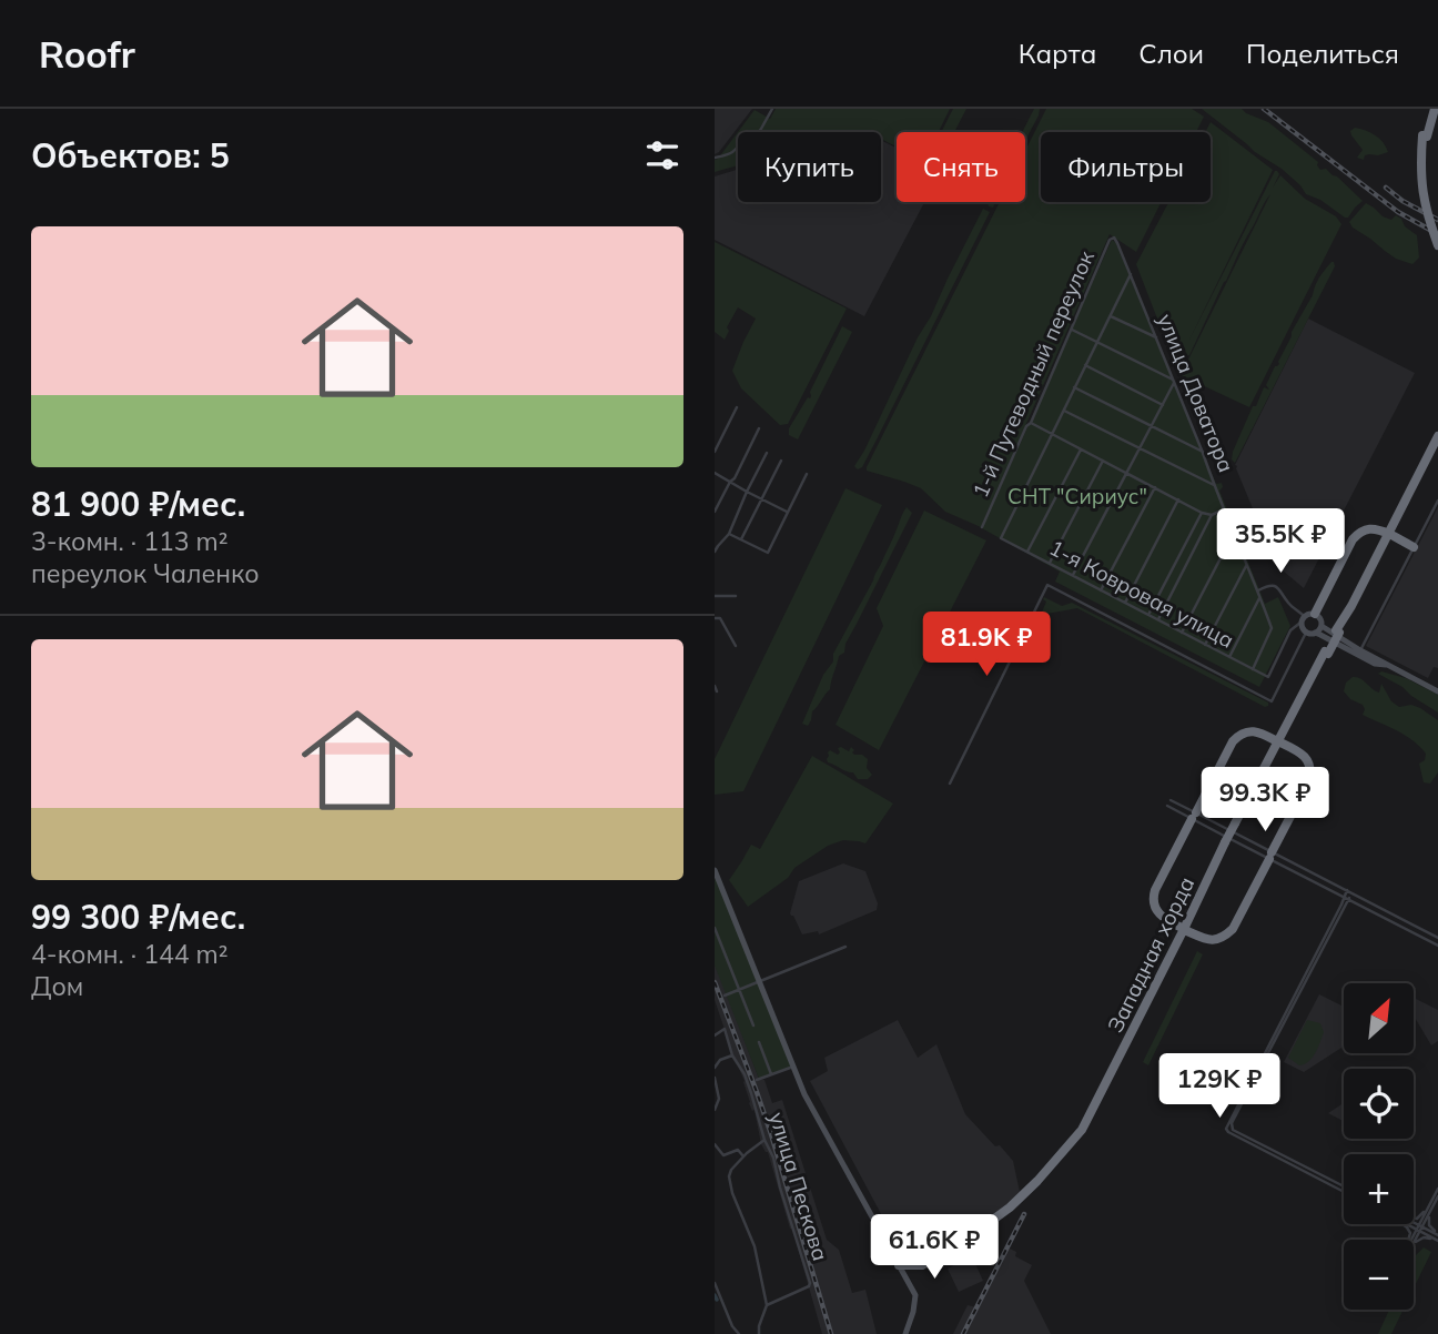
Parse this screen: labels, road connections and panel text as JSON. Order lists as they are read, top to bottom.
{
  "streets": {
    "highway": ["Западная хорда"],
    "street": [
      "1-й Путеводный переулок",
      "улица Доватора",
      "1-я Ковровая улица",
      "улица Пескова"
    ]
  },
  "crossings": [
    ["1-й Путеводный переулок", "улица Доватора"],
    ["улица Доватора", "1-я Ковровая улица"]
  ],
  "parks": ["СНТ \"Сириус\""],
  "north": "top right",
  "page": {
    "header": "Roofr",
    "nav": ["Карта", "Слои", "Поделиться"],
    "heading": "Объектов: 5",
    "chip": ["Купить", "Снять", "Фильтры"],
    "list": [
      {
        "name": "81 900 ₽/мес.",
        "note": "3-комн. · 113 m² · переулок Чаленко"
      },
      {
        "name": "99 300 ₽/мес.",
        "note": "4-комн. · 144 m² · Дом"
      }
    ],
    "price": [
      "35.5K ₽",
      "81.9K ₽",
      "99.3K ₽",
      "129K ₽",
      "61.6K ₽"
    ],
    "map_buttons": ["+", "−"]
  }
}
